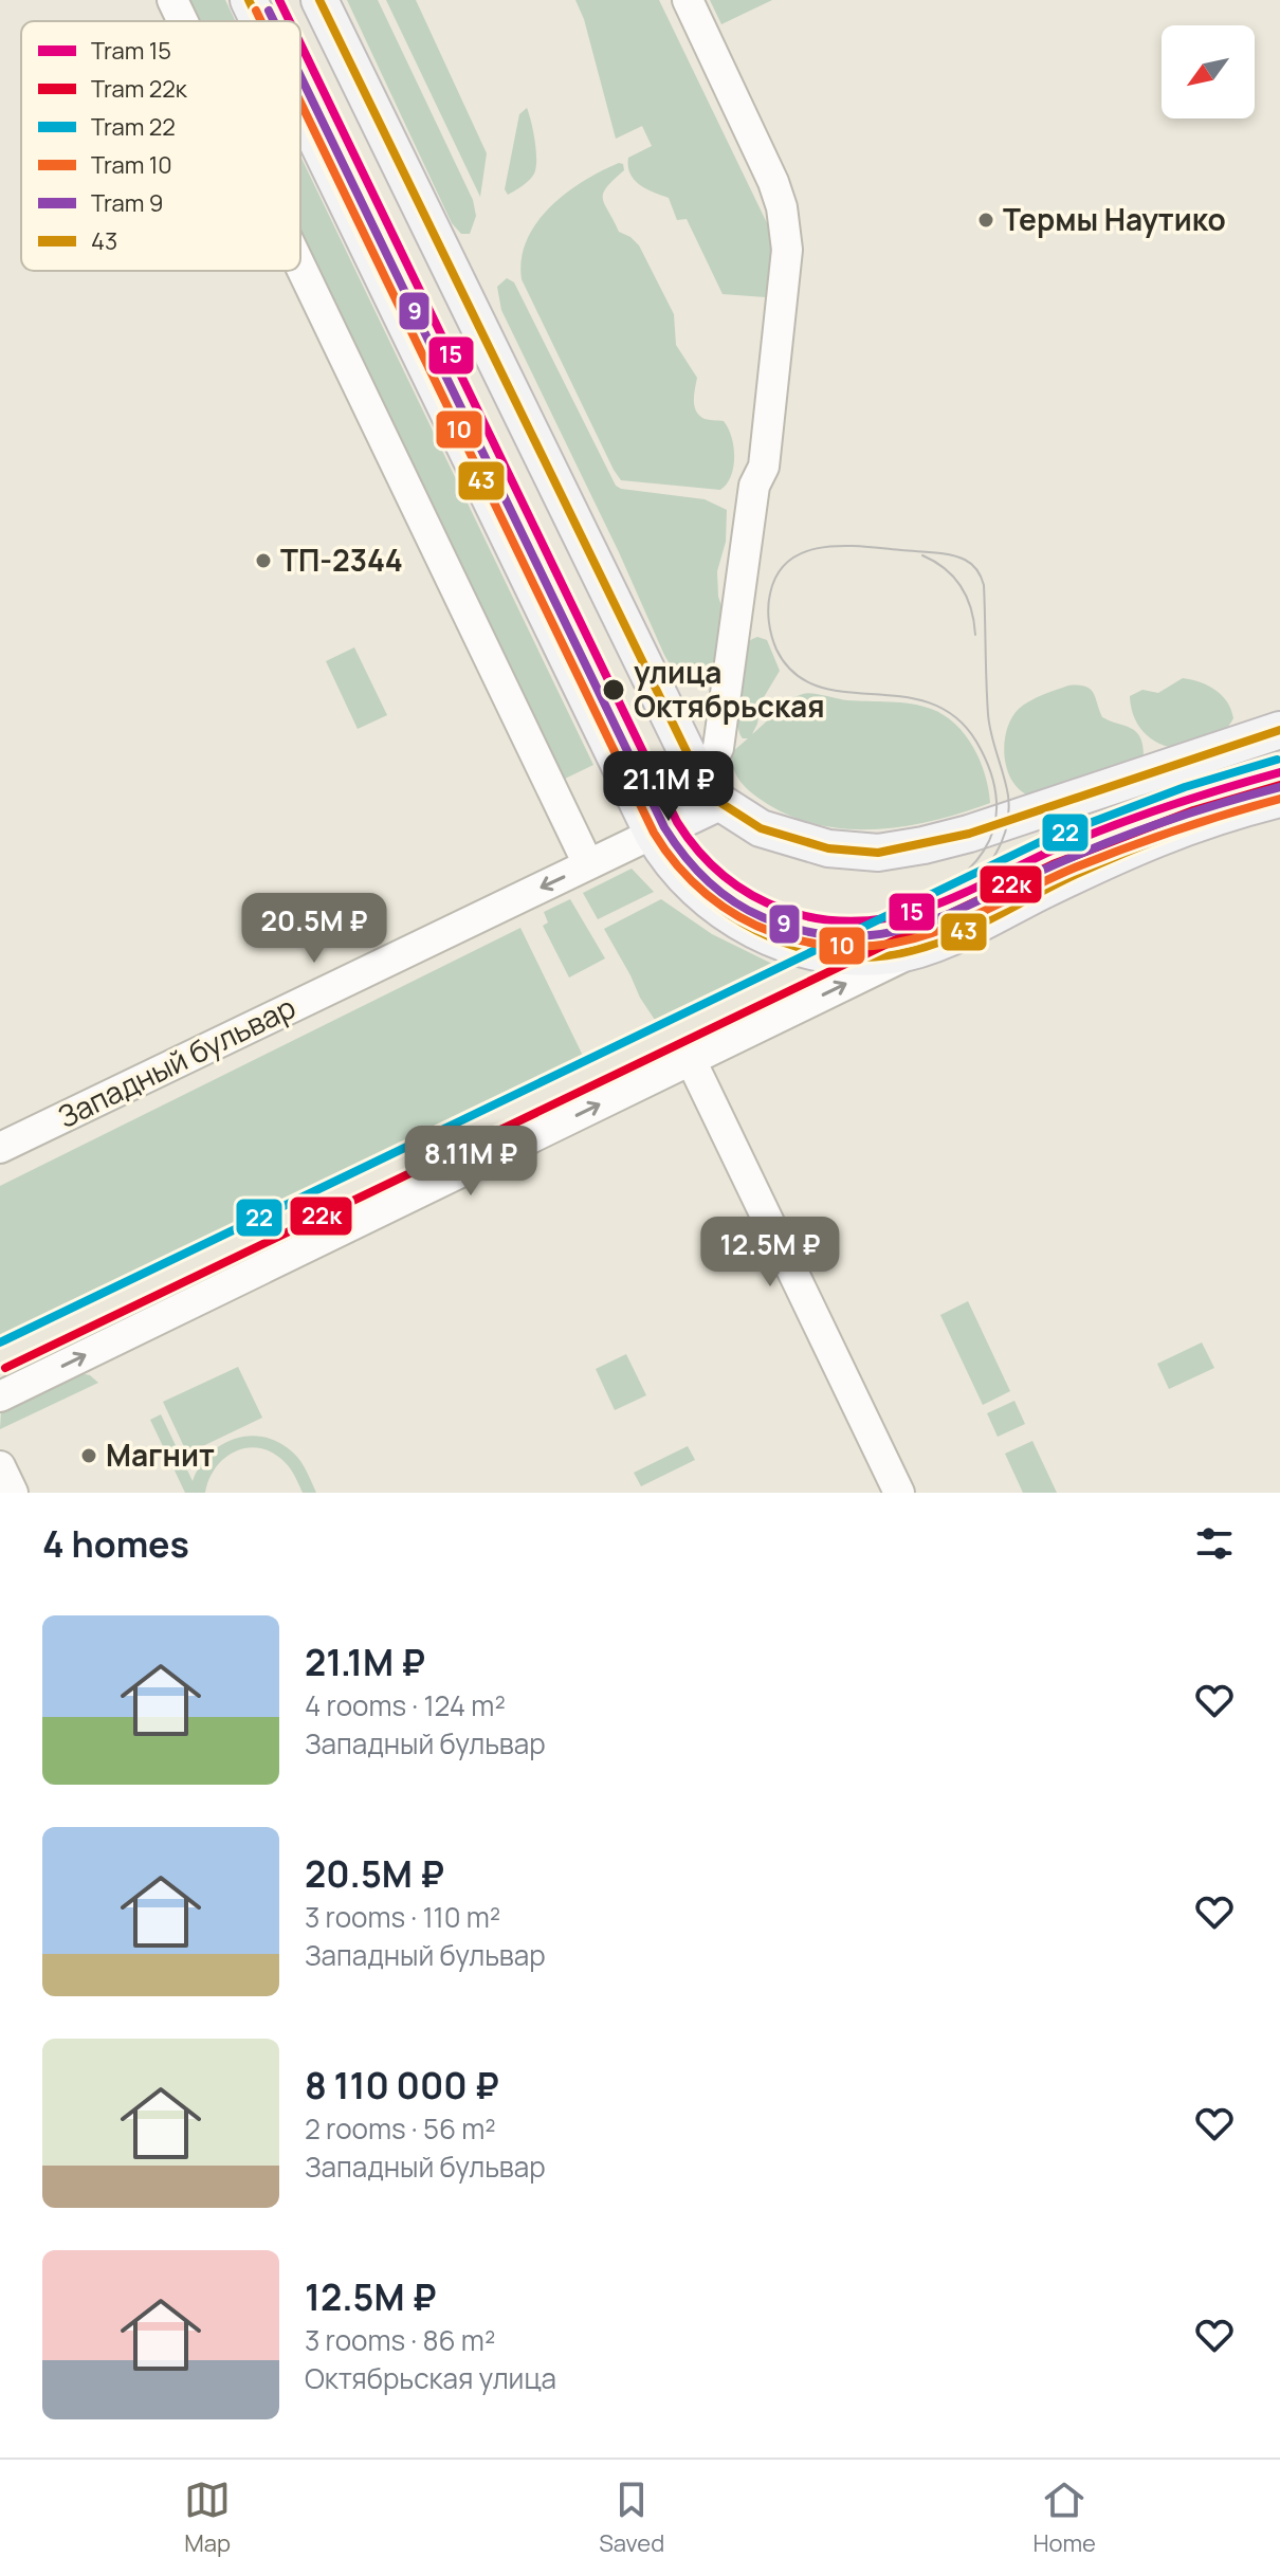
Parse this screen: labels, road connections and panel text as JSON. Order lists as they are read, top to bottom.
{
  "streets": {
    "main road": ["Западный бульвар"]
  },
  "places": [
    "Термы Наутико",
    "ТП-2344",
    "улица Октябрьская",
    "Магнит"
  ],
  "lines": [
    "tram line 15",
    "transit line 43",
    "tram line 10",
    "tram line 9",
    "tram line 22",
    "tram line 22к"
  ],
  "legend": [
    "Tram 15",
    "Tram 22к",
    "Tram 22",
    "Tram 10",
    "Tram 9",
    "43"
  ],
  "north": "bottom left",
  "page": {
    "price": [
      "21.1M ₽",
      "20.5M ₽",
      "8.11M ₽",
      "12.5M ₽"
    ],
    "heading": "4 homes",
    "list": [
      {
        "name": "21.1M ₽",
        "note": "4 rooms · 124 m² · Западный бульвар"
      },
      {
        "name": "20.5M ₽",
        "note": "3 rooms · 110 m² · Западный бульвар"
      },
      {
        "name": "8 110 000 ₽",
        "note": "2 rooms · 56 m² · Западный бульвар"
      },
      {
        "name": "12.5M ₽",
        "note": "3 rooms · 86 m² · Октябрьская улица"
      }
    ],
    "tabs": ["Map", "Saved", "Home"]
  }
}
